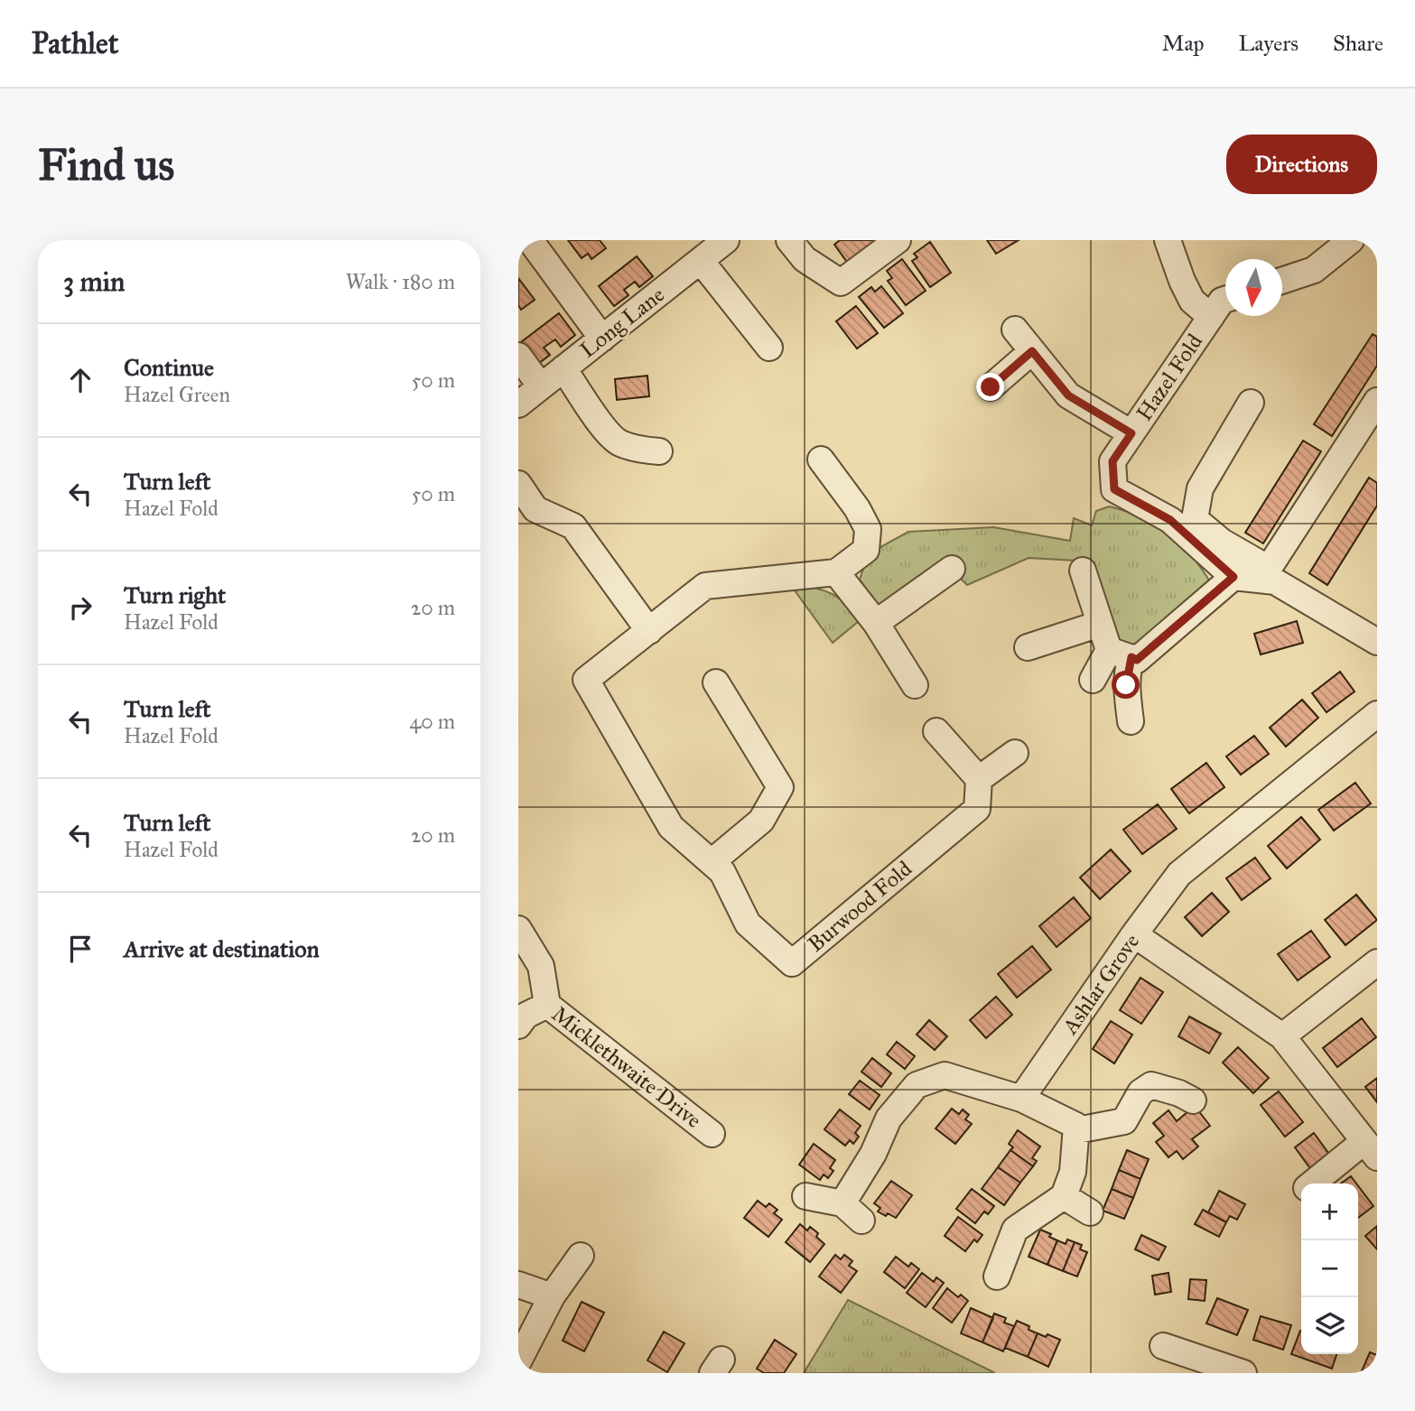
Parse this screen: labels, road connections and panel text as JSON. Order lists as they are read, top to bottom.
{
  "streets": {
    "street": [
      "Long Lane",
      "Hazel Fold",
      "Burwood Fold",
      "Ashlar Grove",
      "Micklethwaite Drive"
    ]
  },
  "north": "bottom",
  "page": {
    "header": "Pathlet",
    "nav": ["Map", "Layers", "Share"],
    "buttons": "Directions",
    "title": "Find us",
    "heading": ["3 min", "Walk · 180 m"],
    "list": [
      ["Continue", "Hazel Green", "50 m"],
      ["Turn left", "Hazel Fold", "50 m"],
      ["Turn right", "Hazel Fold", "20 m"],
      ["Turn left", "Hazel Fold", "40 m"],
      ["Turn left", "Hazel Fold", "20 m"],
      "Arrive at destination"
    ],
    "map_buttons": ["+", "−"]
  }
}
